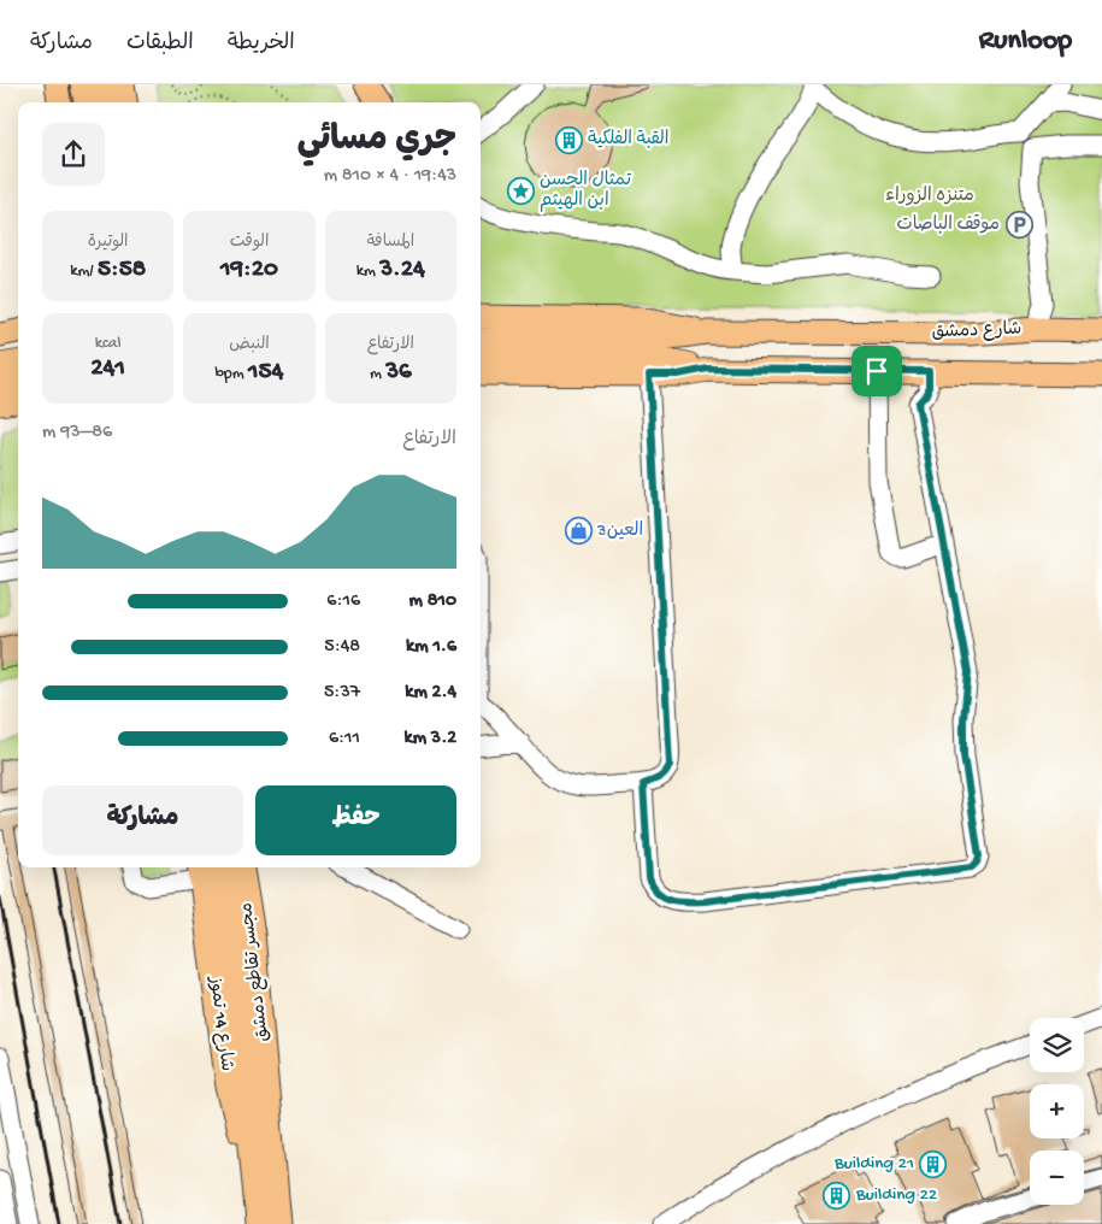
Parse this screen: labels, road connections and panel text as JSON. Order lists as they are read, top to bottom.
{
  "streets": {
    "main road": ["شارع دمشق", "مجسر تقاطع دمشق", "شارع 14 تموز"]
  },
  "crossings": [
    ["مجسر تقاطع دمشق", "شارع 14 تموز"]
  ],
  "parks": ["متنزه الزوراء"],
  "places": {
    "building": ["القبة الفلكية", "Building 21", "Building 22"],
    "place": ["تمثال الحسن ابن الهيثم"],
    "parking": ["موقف الباصات"],
    "shop": ["العين3"]
  },
  "page": {
    "header": "Runloop",
    "nav": ["الخريطة", "الطبقات", "مشاركة"],
    "heading": ["جري مسائي", "19:43 · 4 × 810 m"],
    "stats": [
      ["المسافة", "3.24 km"],
      ["الوقت", "19:20"],
      ["الوتيرة", "5:58 /km"],
      ["الارتفاع", "36 m"],
      ["النبض", "154 bpm"],
      ["kcal", "241"]
    ],
    "chart": ["الارتفاع", "86–93 m"],
    "list": [
      {
        "name": "810 m",
        "note": "6:16"
      },
      {
        "name": "1.6 km",
        "note": "5:48"
      },
      {
        "name": "2.4 km",
        "note": "5:37"
      },
      {
        "name": "3.2 km",
        "note": "6:11"
      }
    ],
    "buttons": ["حفظ", "مشاركة"],
    "map_buttons": ["+", "−"]
  }
}
